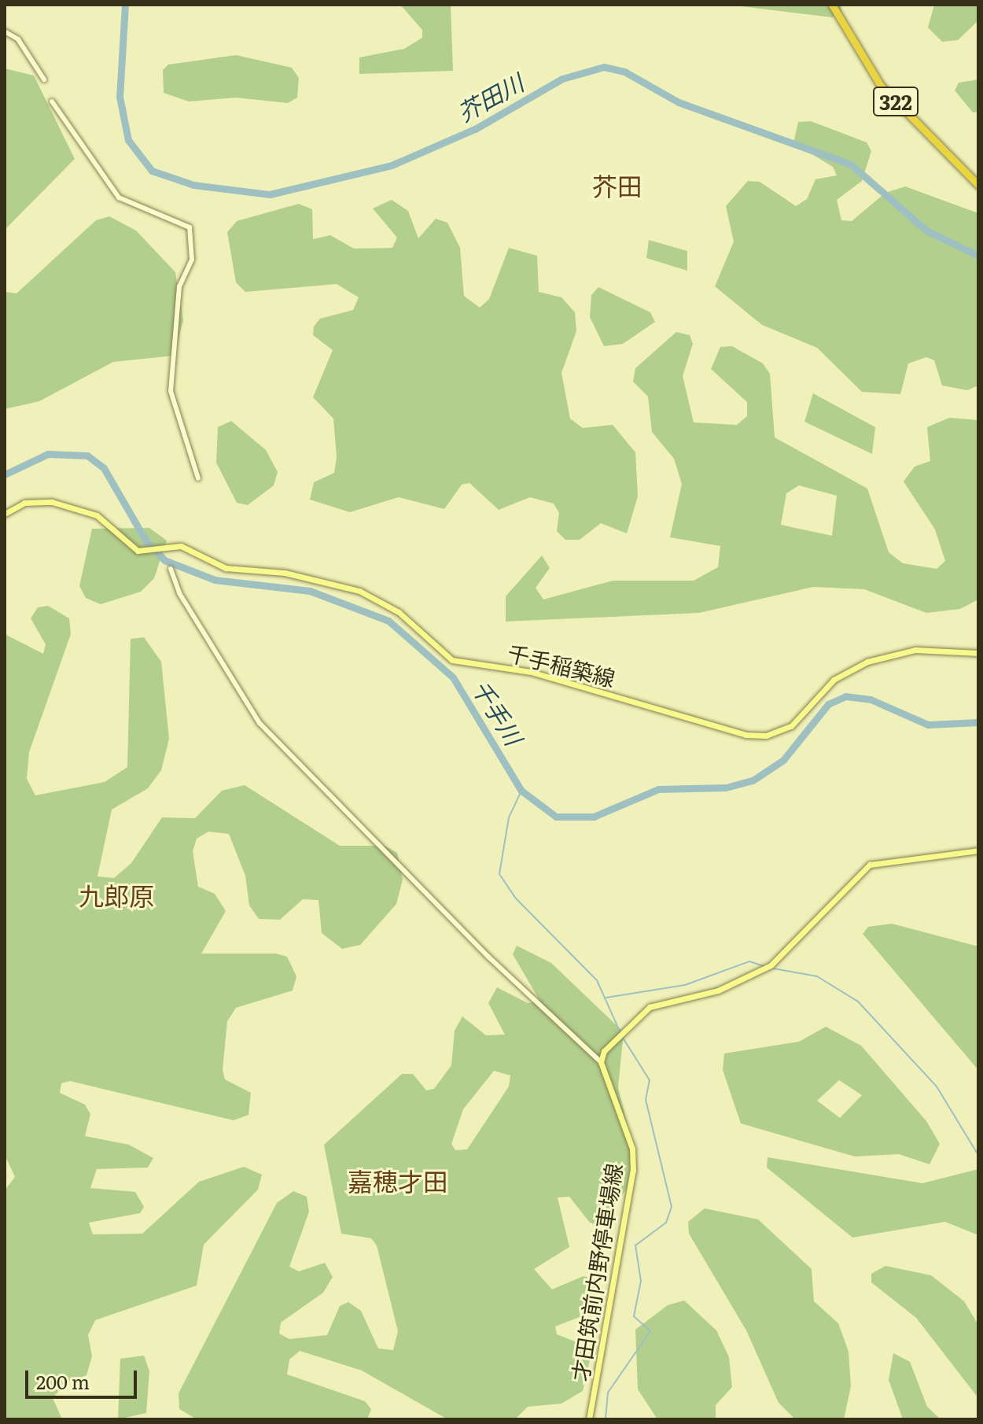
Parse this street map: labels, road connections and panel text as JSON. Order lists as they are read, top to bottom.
{
  "streets": {
    "highway": ["322"],
    "main road": ["千手稲築線", "才田筑前内野停車場線"]
  },
  "districts": ["芥田", "九郎原", "嘉穂才田"],
  "water": ["芥田川", "千手川"],
  "scale_bar": "200 m"
}
